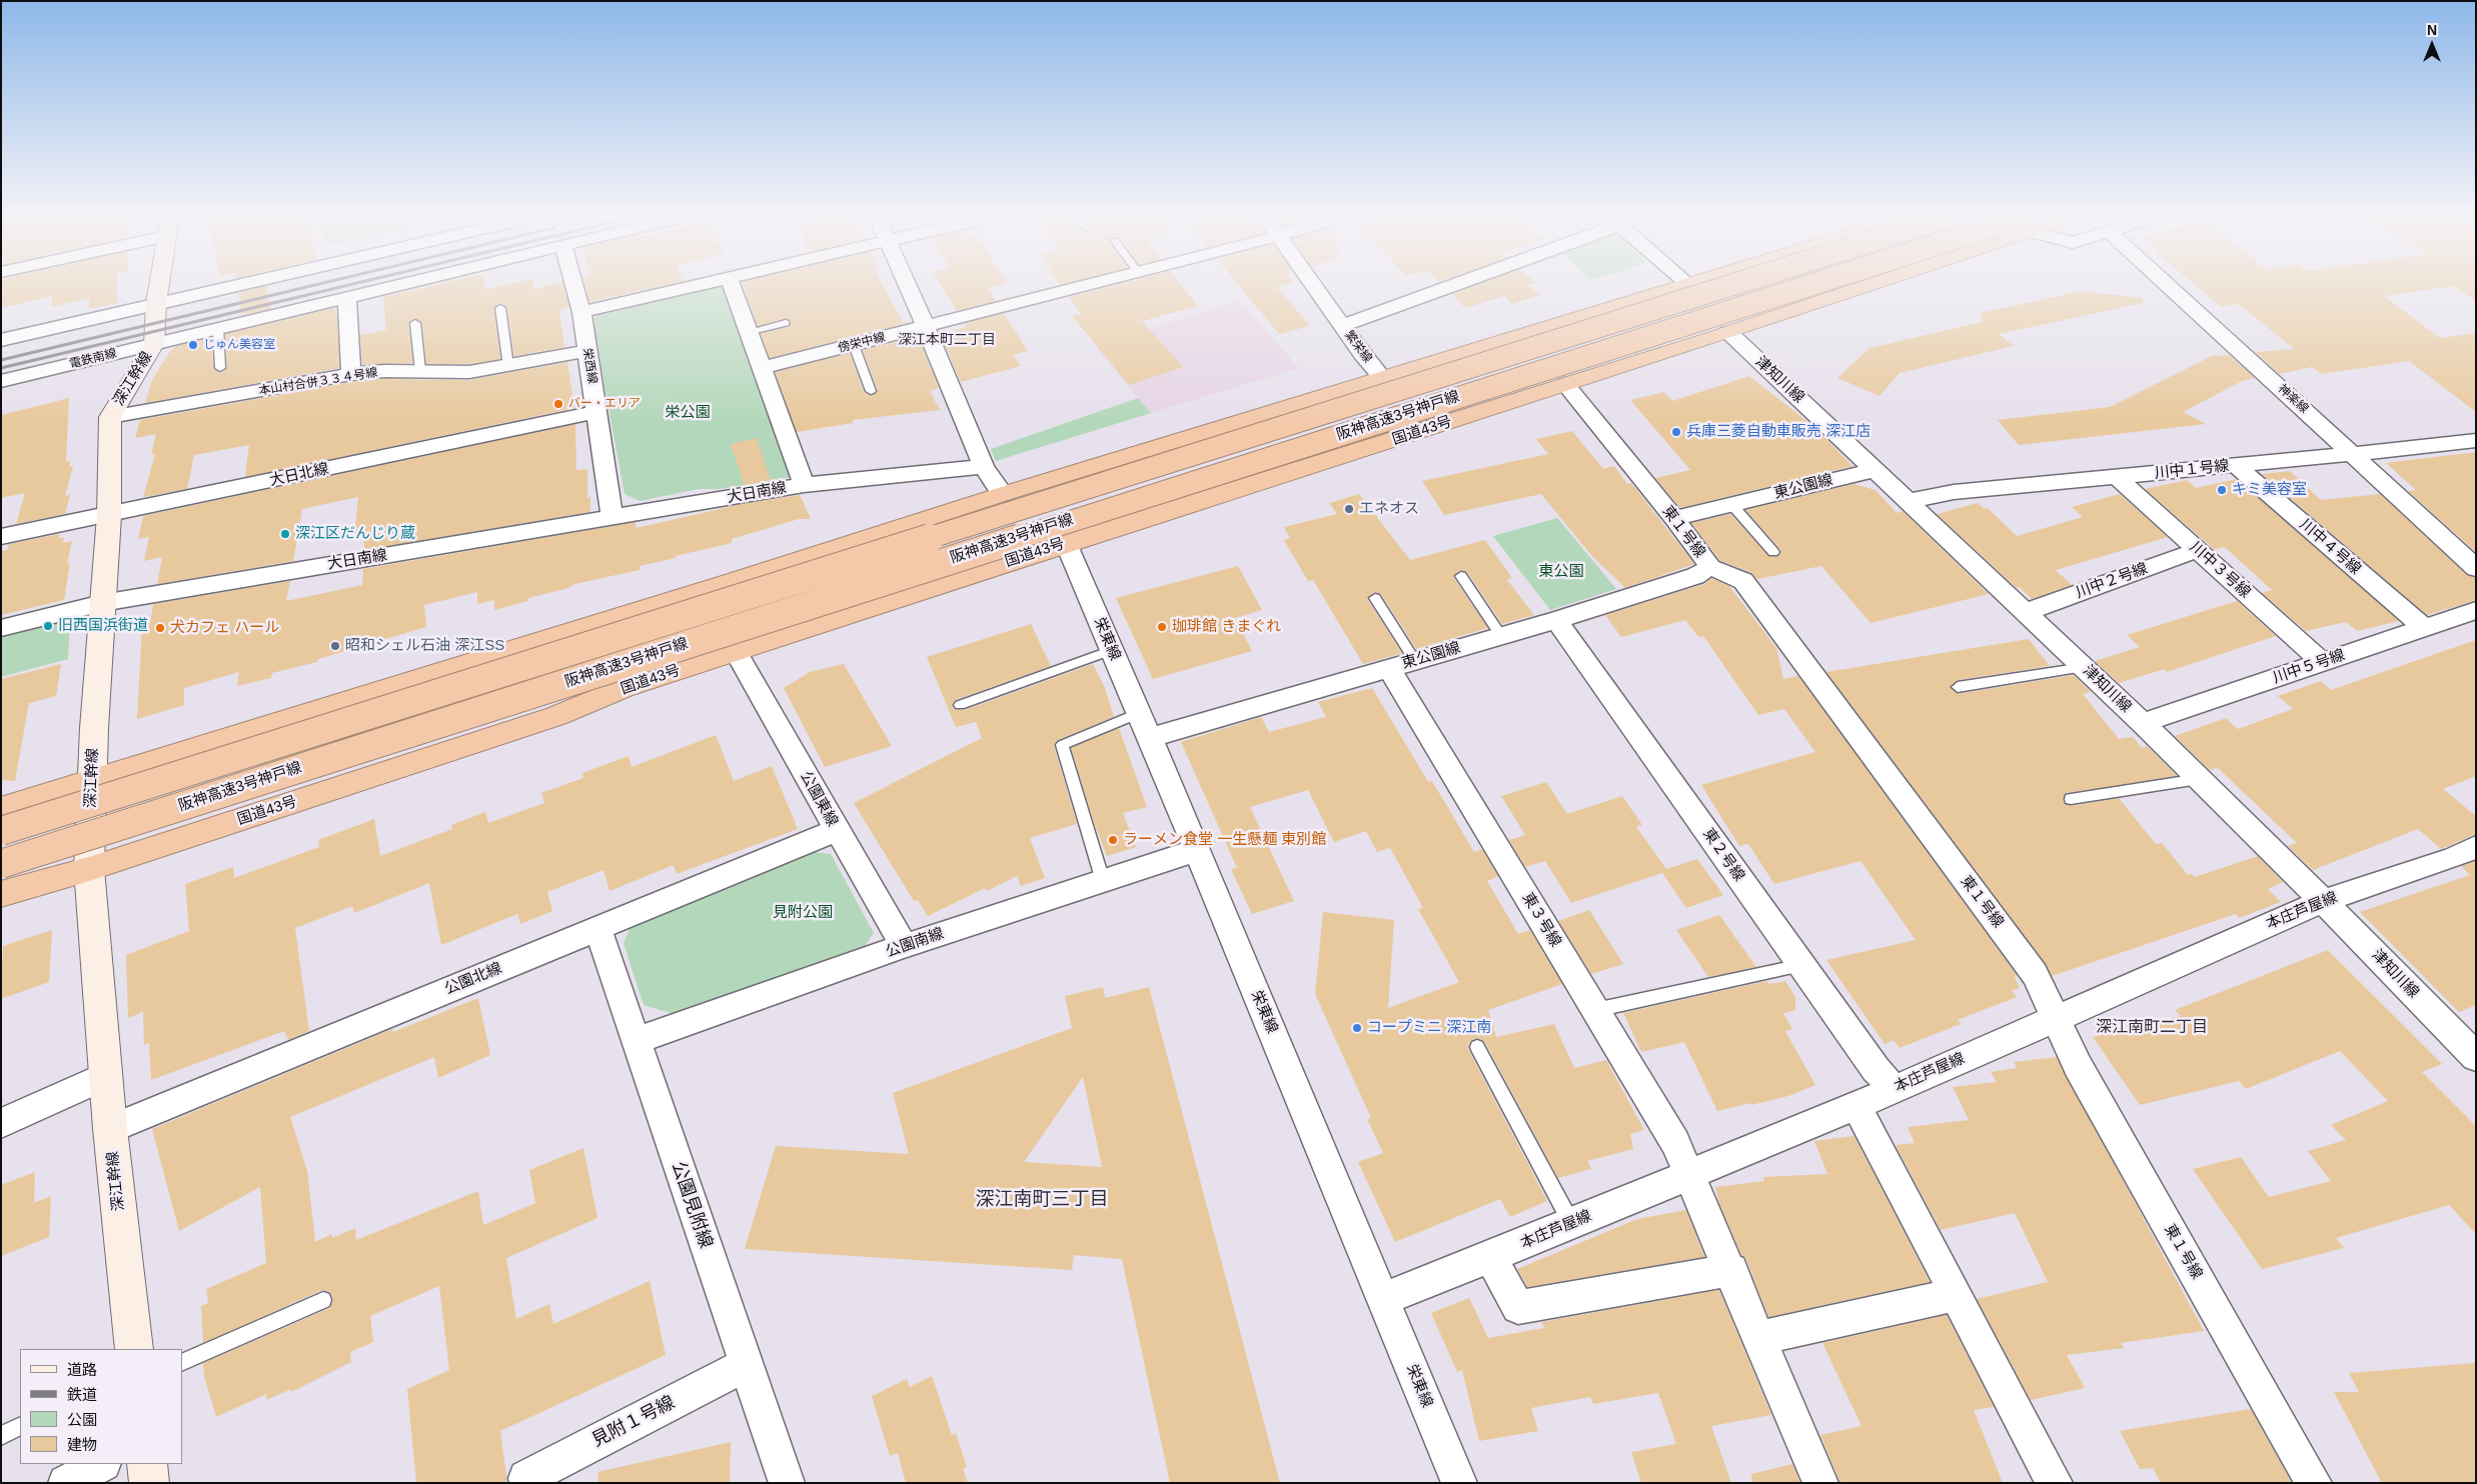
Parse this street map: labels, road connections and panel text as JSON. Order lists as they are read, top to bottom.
{
  "streets": {
    "highway": ["阪神高速3号神戸線", "国道43号"],
    "street": [
      "傍栄中線",
      "繁栄線",
      "電鉄南線",
      "栄西線",
      "深江幹線",
      "津知川線",
      "本山村合併３３４号線",
      "神楽線",
      "川中１号線",
      "大日北線",
      "東公園線",
      "大日南線",
      "東１号線",
      "川中４号線",
      "川中３号線",
      "川中２号線",
      "栄東線",
      "川中５号線",
      "公園東線",
      "東２号線",
      "本庄芦屋線",
      "東３号線",
      "公園南線",
      "公園北線",
      "公園見附線",
      "見附１号線"
    ]
  },
  "crossings": [
    ["傍栄中線", "大日南線"],
    ["電鉄南線", "深江幹線"],
    ["栄西線", "本山村合併３３４号線"],
    ["栄西線", "大日北線"],
    ["栄西線", "大日南線"],
    ["深江幹線", "本山村合併３３４号線"],
    ["深江幹線", "国道43号"],
    ["深江幹線", "大日北線"],
    ["深江幹線", "大日南線"],
    ["深江幹線", "公園北線"],
    ["津知川線", "国道43号"],
    ["津知川線", "川中１号線"],
    ["津知川線", "東公園線"],
    ["津知川線", "川中２号線"],
    ["津知川線", "川中５号線"],
    ["津知川線", "本庄芦屋線"],
    ["神楽線", "川中１号線"],
    ["国道43号", "東１号線"],
    ["国道43号", "栄東線"],
    ["国道43号", "公園東線"],
    ["川中１号線", "川中４号線"],
    ["川中１号線", "川中３号線"],
    ["東公園線", "東１号線"],
    ["東公園線", "栄東線"],
    ["東公園線", "東２号線"],
    ["東公園線", "東３号線"],
    ["東１号線", "本庄芦屋線"],
    ["川中４号線", "川中５号線"],
    ["川中３号線", "川中２号線"],
    ["川中３号線", "川中５号線"],
    ["栄東線", "本庄芦屋線"],
    ["栄東線", "公園南線"],
    ["公園東線", "公園南線"],
    ["公園東線", "公園北線"],
    ["東２号線", "本庄芦屋線"],
    ["本庄芦屋線", "東３号線"],
    ["公園南線", "公園見附線"],
    ["公園北線", "公園見附線"],
    ["公園見附線", "見附１号線"]
  ],
  "districts": ["深江本町二丁目", "深江南町二丁目", "深江南町三丁目"],
  "parks": ["栄公園", "東公園", "見附公園"],
  "places": [
    "じゅん美容室",
    "バー・エリア",
    "兵庫三菱自動車販売 深江店",
    "キミ美容室",
    "エネオス",
    "深江区だんじり蔵",
    "旧西国浜街道",
    "珈琲館 きまぐれ",
    "犬カフェ ハール",
    "昭和シェル石油 深江SS",
    "ラーメン食堂 一生懸麺 東別館",
    "コープミニ 深江南"
  ],
  "legend": [
    "道路",
    "鉄道",
    "公園",
    "建物"
  ],
  "north": "top"
}
